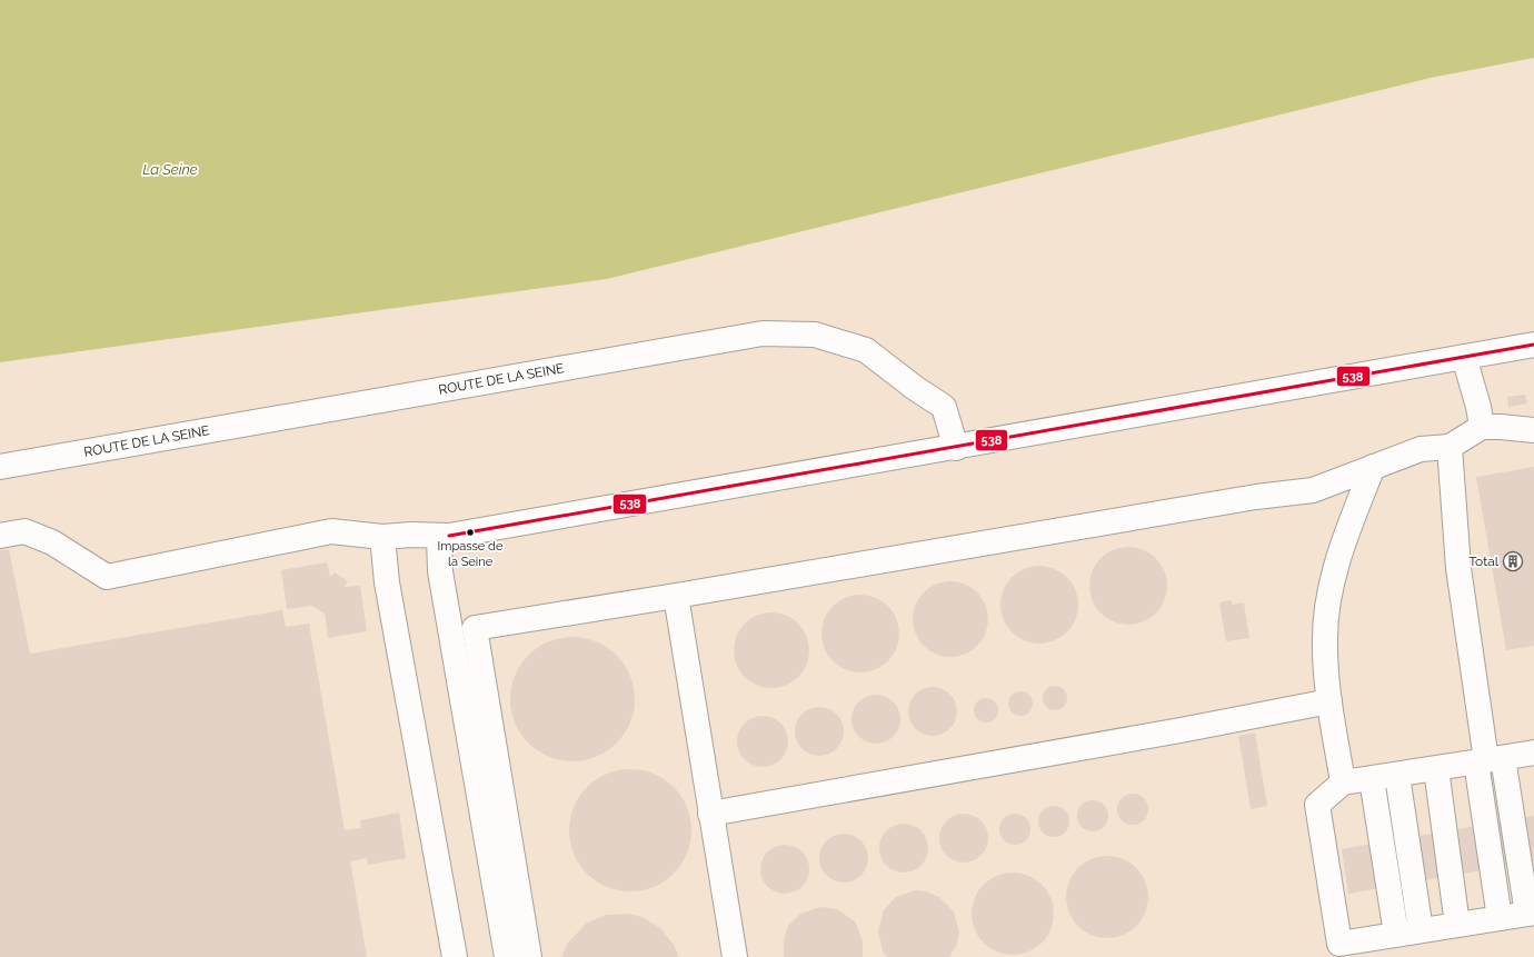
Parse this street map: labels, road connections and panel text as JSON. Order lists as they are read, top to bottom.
{
  "streets": {
    "lane": ["ROUTE DE LA SEINE"]
  },
  "water": ["La Seine"],
  "places": {
    "other": ["Impasse de la Seine"],
    "building": ["Total"]
  },
  "lines": ["transit line 538"]
}
